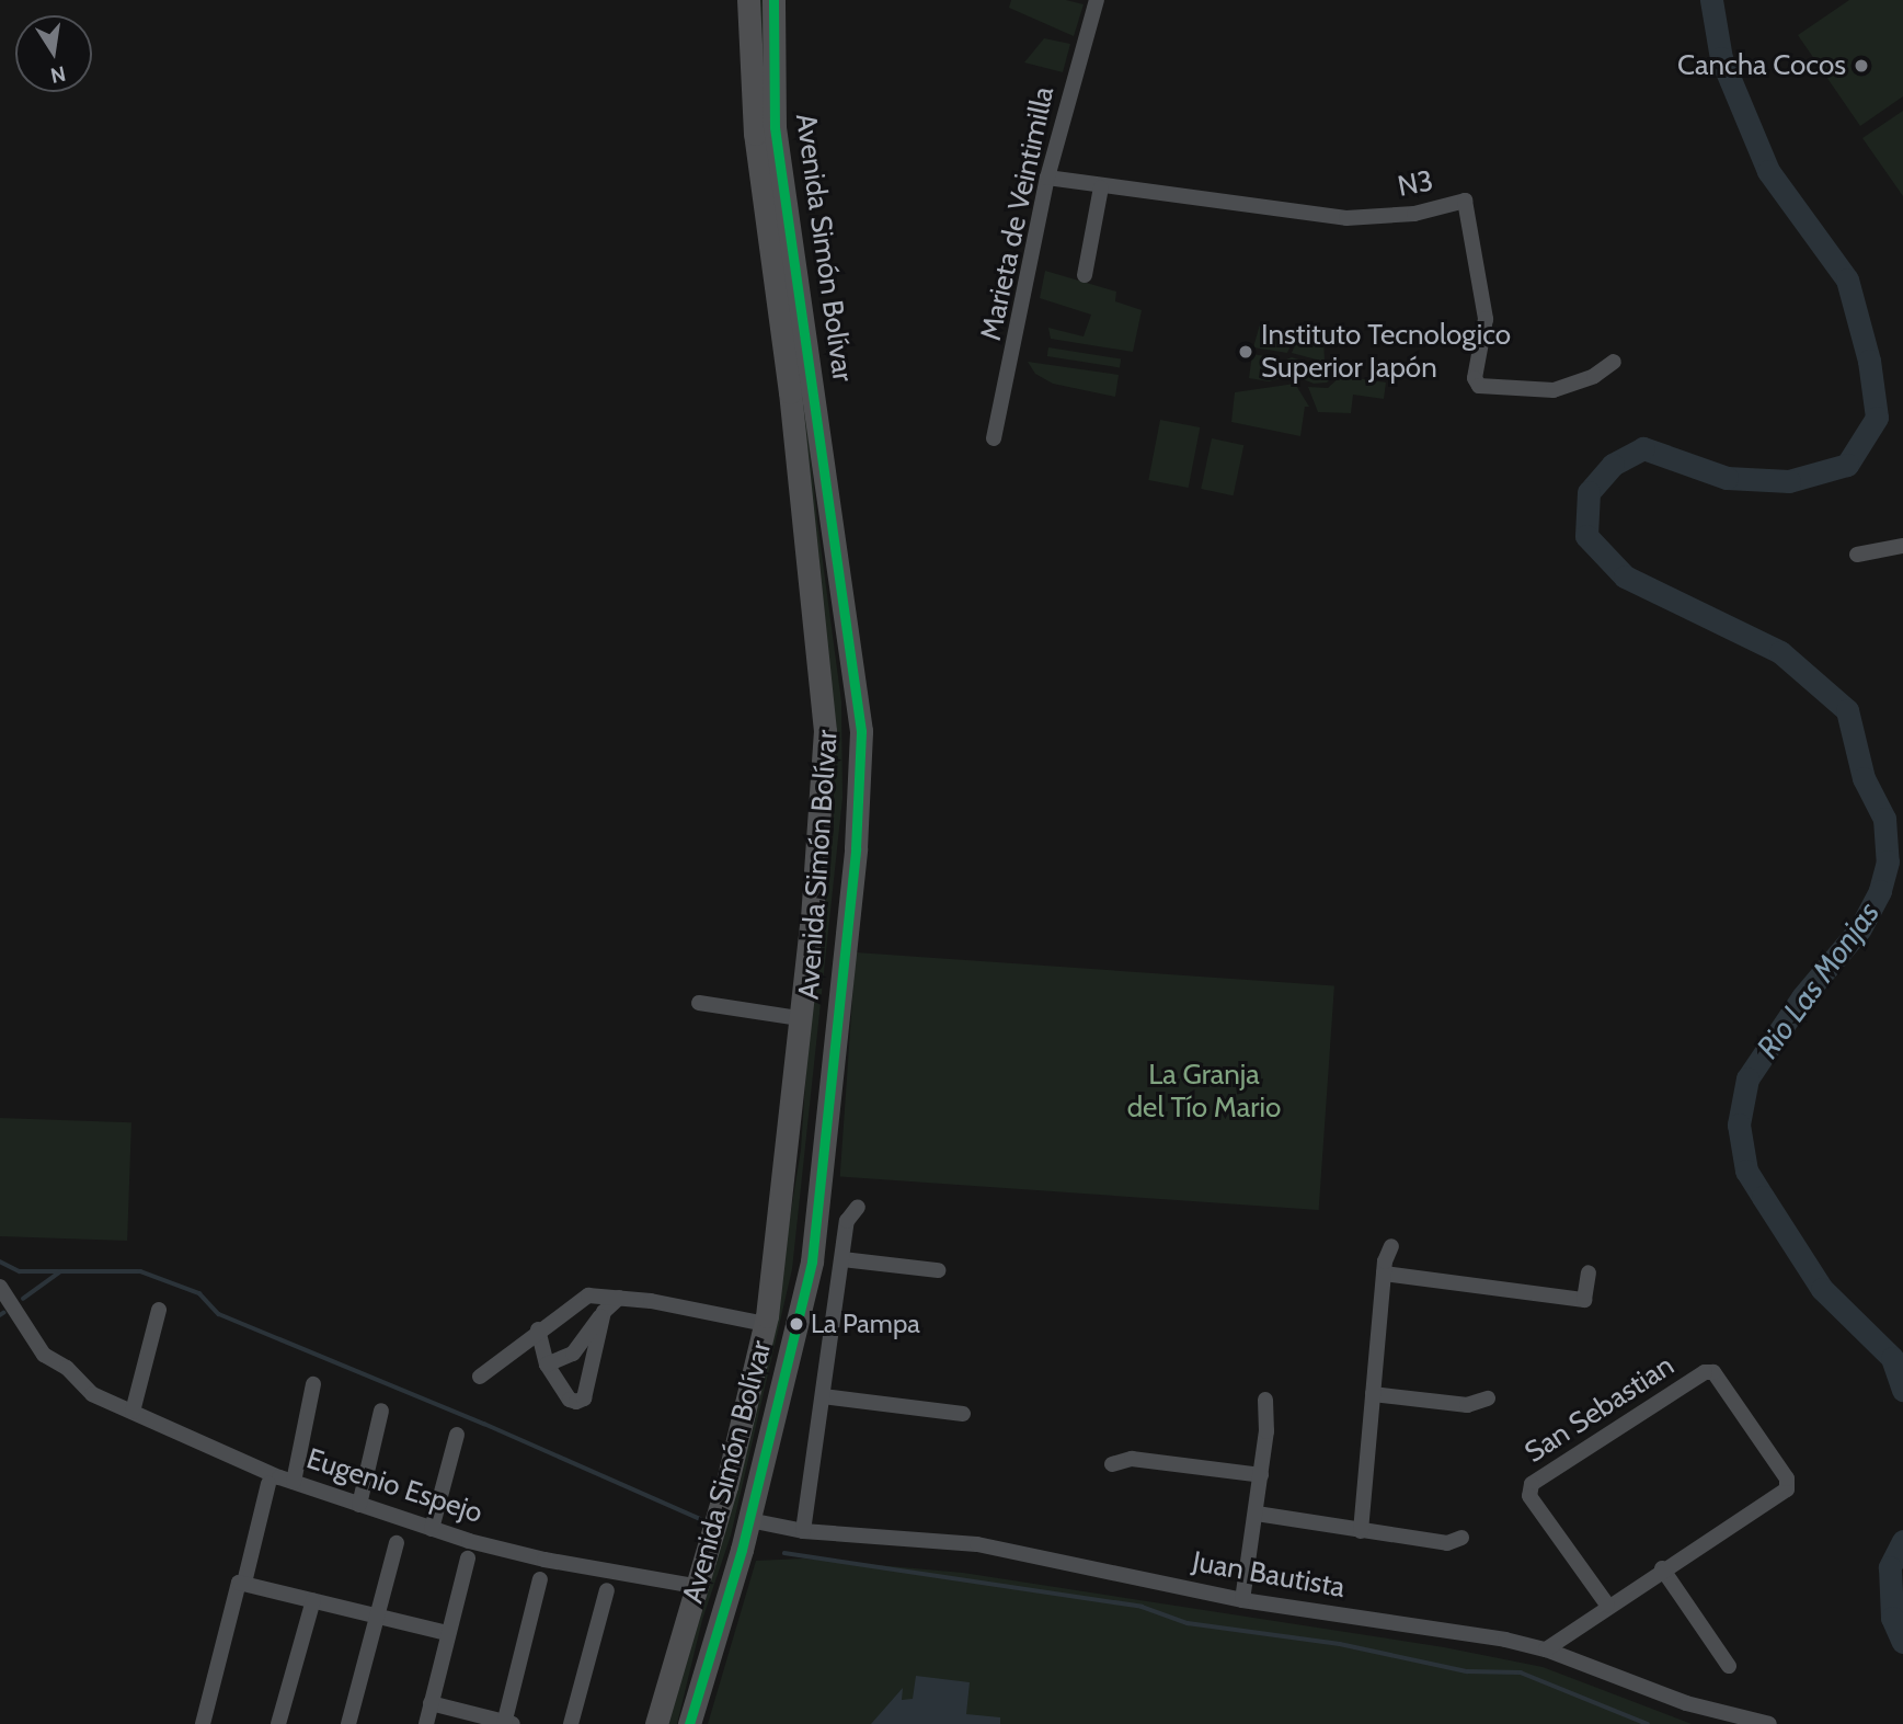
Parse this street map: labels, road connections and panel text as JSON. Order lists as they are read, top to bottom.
{
  "streets": {
    "highway": ["Avenida Simón Bolívar"],
    "street": [
      "N3",
      "Marieta de Veintimilla",
      "San Sebastian",
      "Eugenio Espejo",
      "Juan Bautista"
    ]
  },
  "crossings": [
    ["N3", "Marieta de Veintimilla"],
    ["Avenida Simón Bolívar", "Eugenio Espejo"],
    ["Avenida Simón Bolívar", "Juan Bautista"],
    ["San Sebastian", "Juan Bautista"]
  ],
  "water": ["Rio Las Monjas"],
  "parks": ["La Granja del Tío Mario"],
  "places": ["Cancha Cocos", "Instituto Tecnologico Superior Japón", "La Pampa"],
  "north": "bottom"
}
